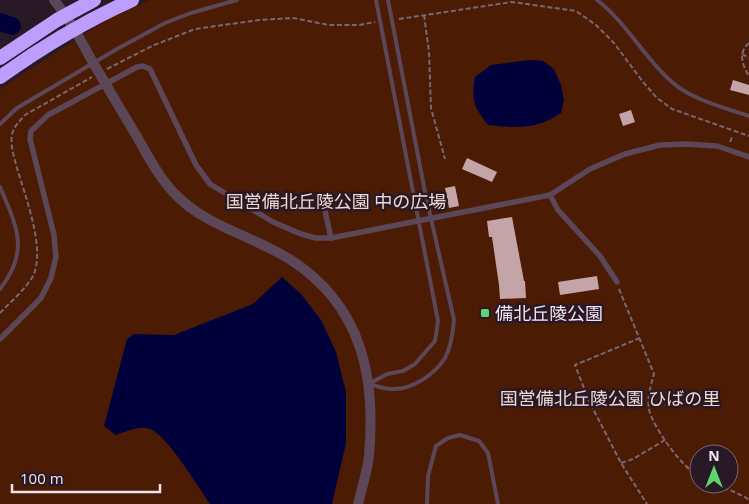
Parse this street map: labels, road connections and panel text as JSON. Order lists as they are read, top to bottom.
{
  "parks": ["国営備北丘陵公園 中の広場", "国営備北丘陵公園 ひばの里"],
  "places": {
    "transit": ["備北丘陵公園"]
  },
  "scale_bar": "100 m",
  "north": "top"
}
